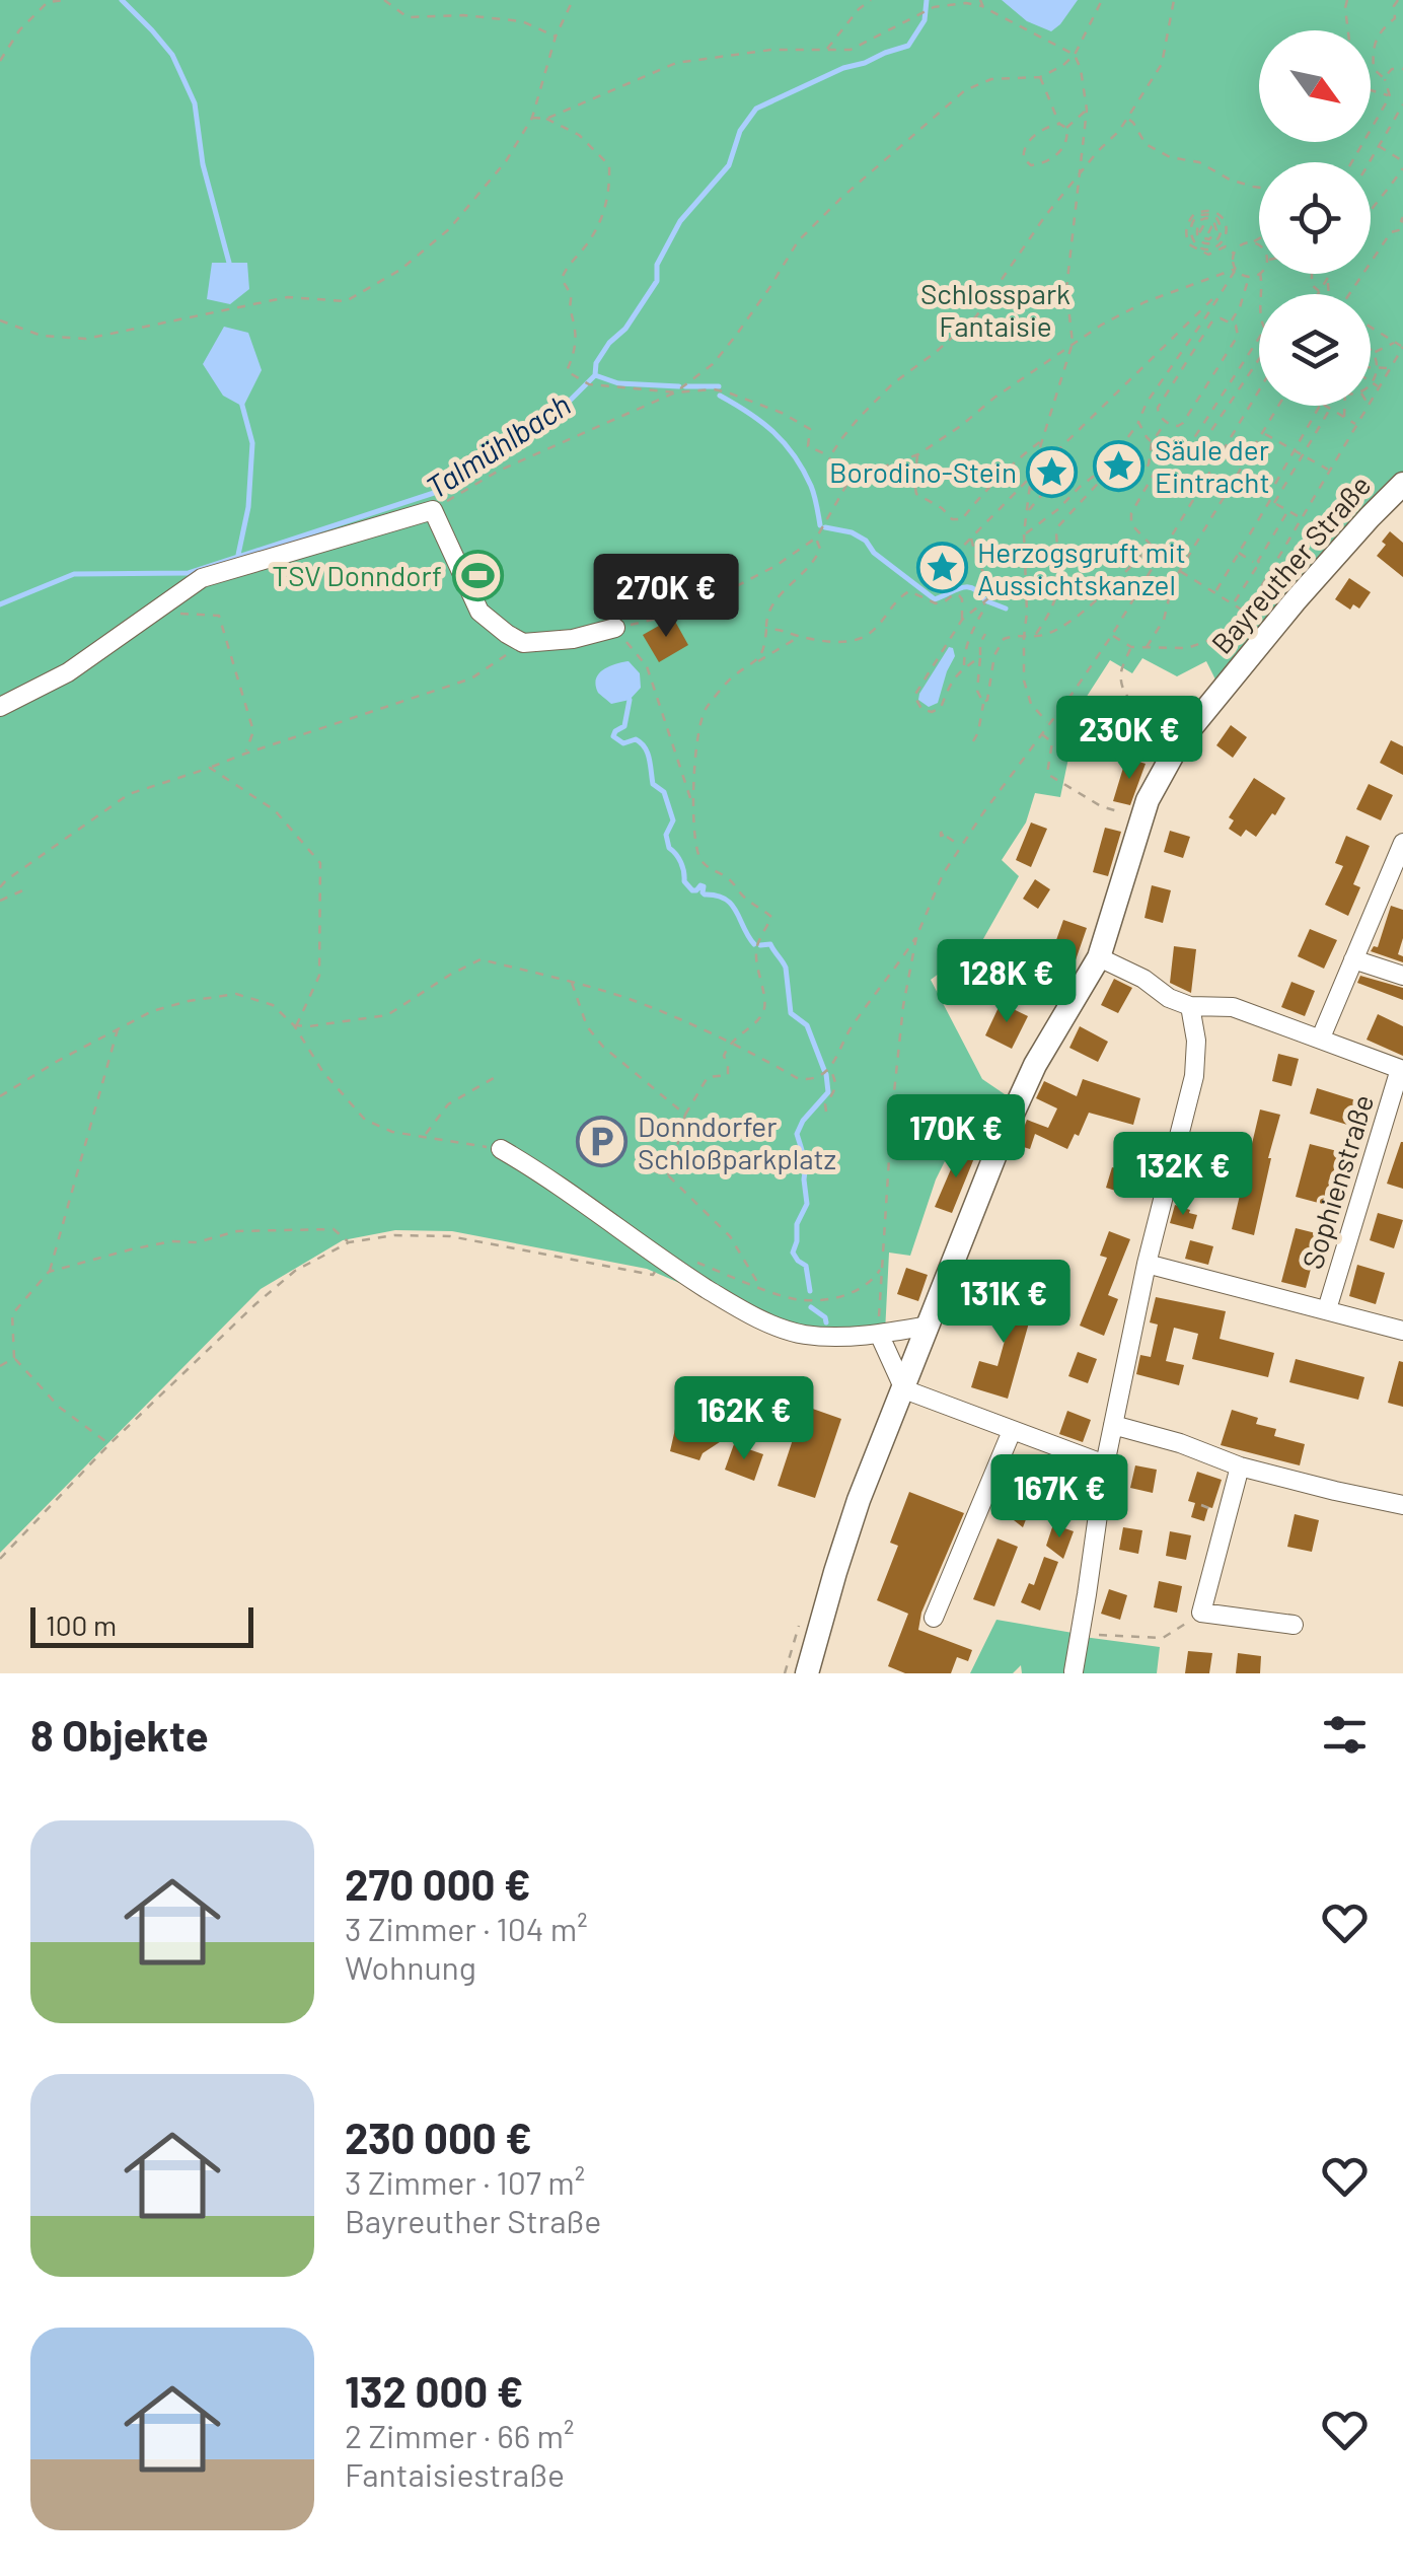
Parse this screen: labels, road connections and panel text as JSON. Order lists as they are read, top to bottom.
{
  "streets": {
    "main road": ["Bayreuther Straße"],
    "street": ["Sophienstraße"]
  },
  "water": ["Talmühlbach"],
  "parks": ["Schlosspark Fantaisie"],
  "places": {
    "place": ["Säule der Eintracht", "Borodino-Stein", "Herzogsgruft mit Aussichtskanzel"],
    "sports": ["TSV Donndorf"],
    "parking": ["Donndorfer Schloßparkplatz"]
  },
  "scale_bar": "100 m",
  "north": "bottom right",
  "page": {
    "price": [
      "270K €",
      "230K €",
      "128K €",
      "170K €",
      "132K €",
      "131K €",
      "162K €",
      "167K €"
    ],
    "scale": "100 m",
    "heading": "8 Objekte",
    "list": [
      {
        "name": "270 000 €",
        "note": "3 Zimmer · 104 m² · Wohnung"
      },
      {
        "name": "230 000 €",
        "note": "3 Zimmer · 107 m² · Bayreuther Straße"
      },
      {
        "name": "132 000 €",
        "note": "2 Zimmer · 66 m² · Fantaisiestraße"
      }
    ]
  }
}
